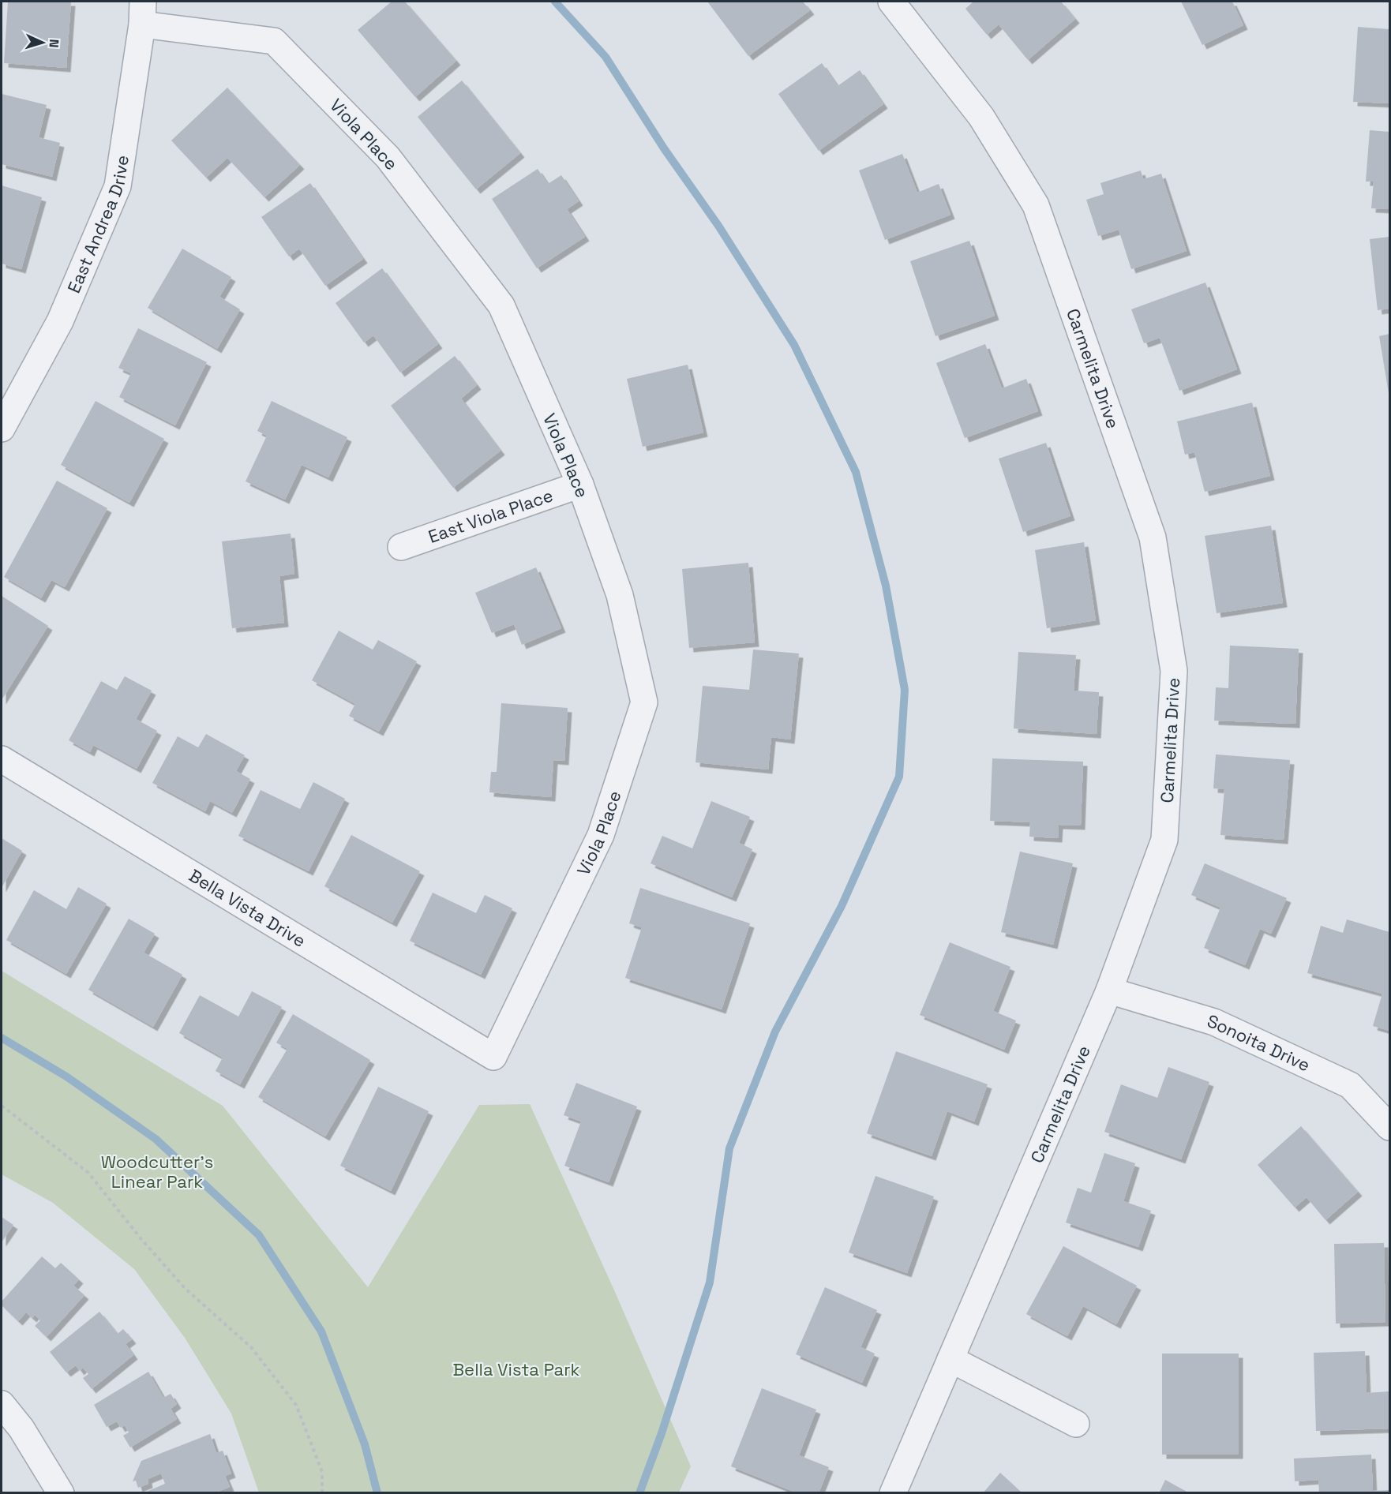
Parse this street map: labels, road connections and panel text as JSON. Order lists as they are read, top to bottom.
{
  "streets": {
    "street": [
      "Viola Place",
      "East Andrea Drive",
      "Carmelita Drive",
      "East Viola Place",
      "Bella Vista Drive",
      "Sonoita Drive"
    ]
  },
  "crossings": [
    ["Viola Place", "East Andrea Drive"],
    ["Viola Place", "East Viola Place"],
    ["Viola Place", "Bella Vista Drive"],
    ["Carmelita Drive", "Sonoita Drive"]
  ],
  "parks": ["Woodcutter's Linear Park", "Bella Vista Park"],
  "north": "right"
}
